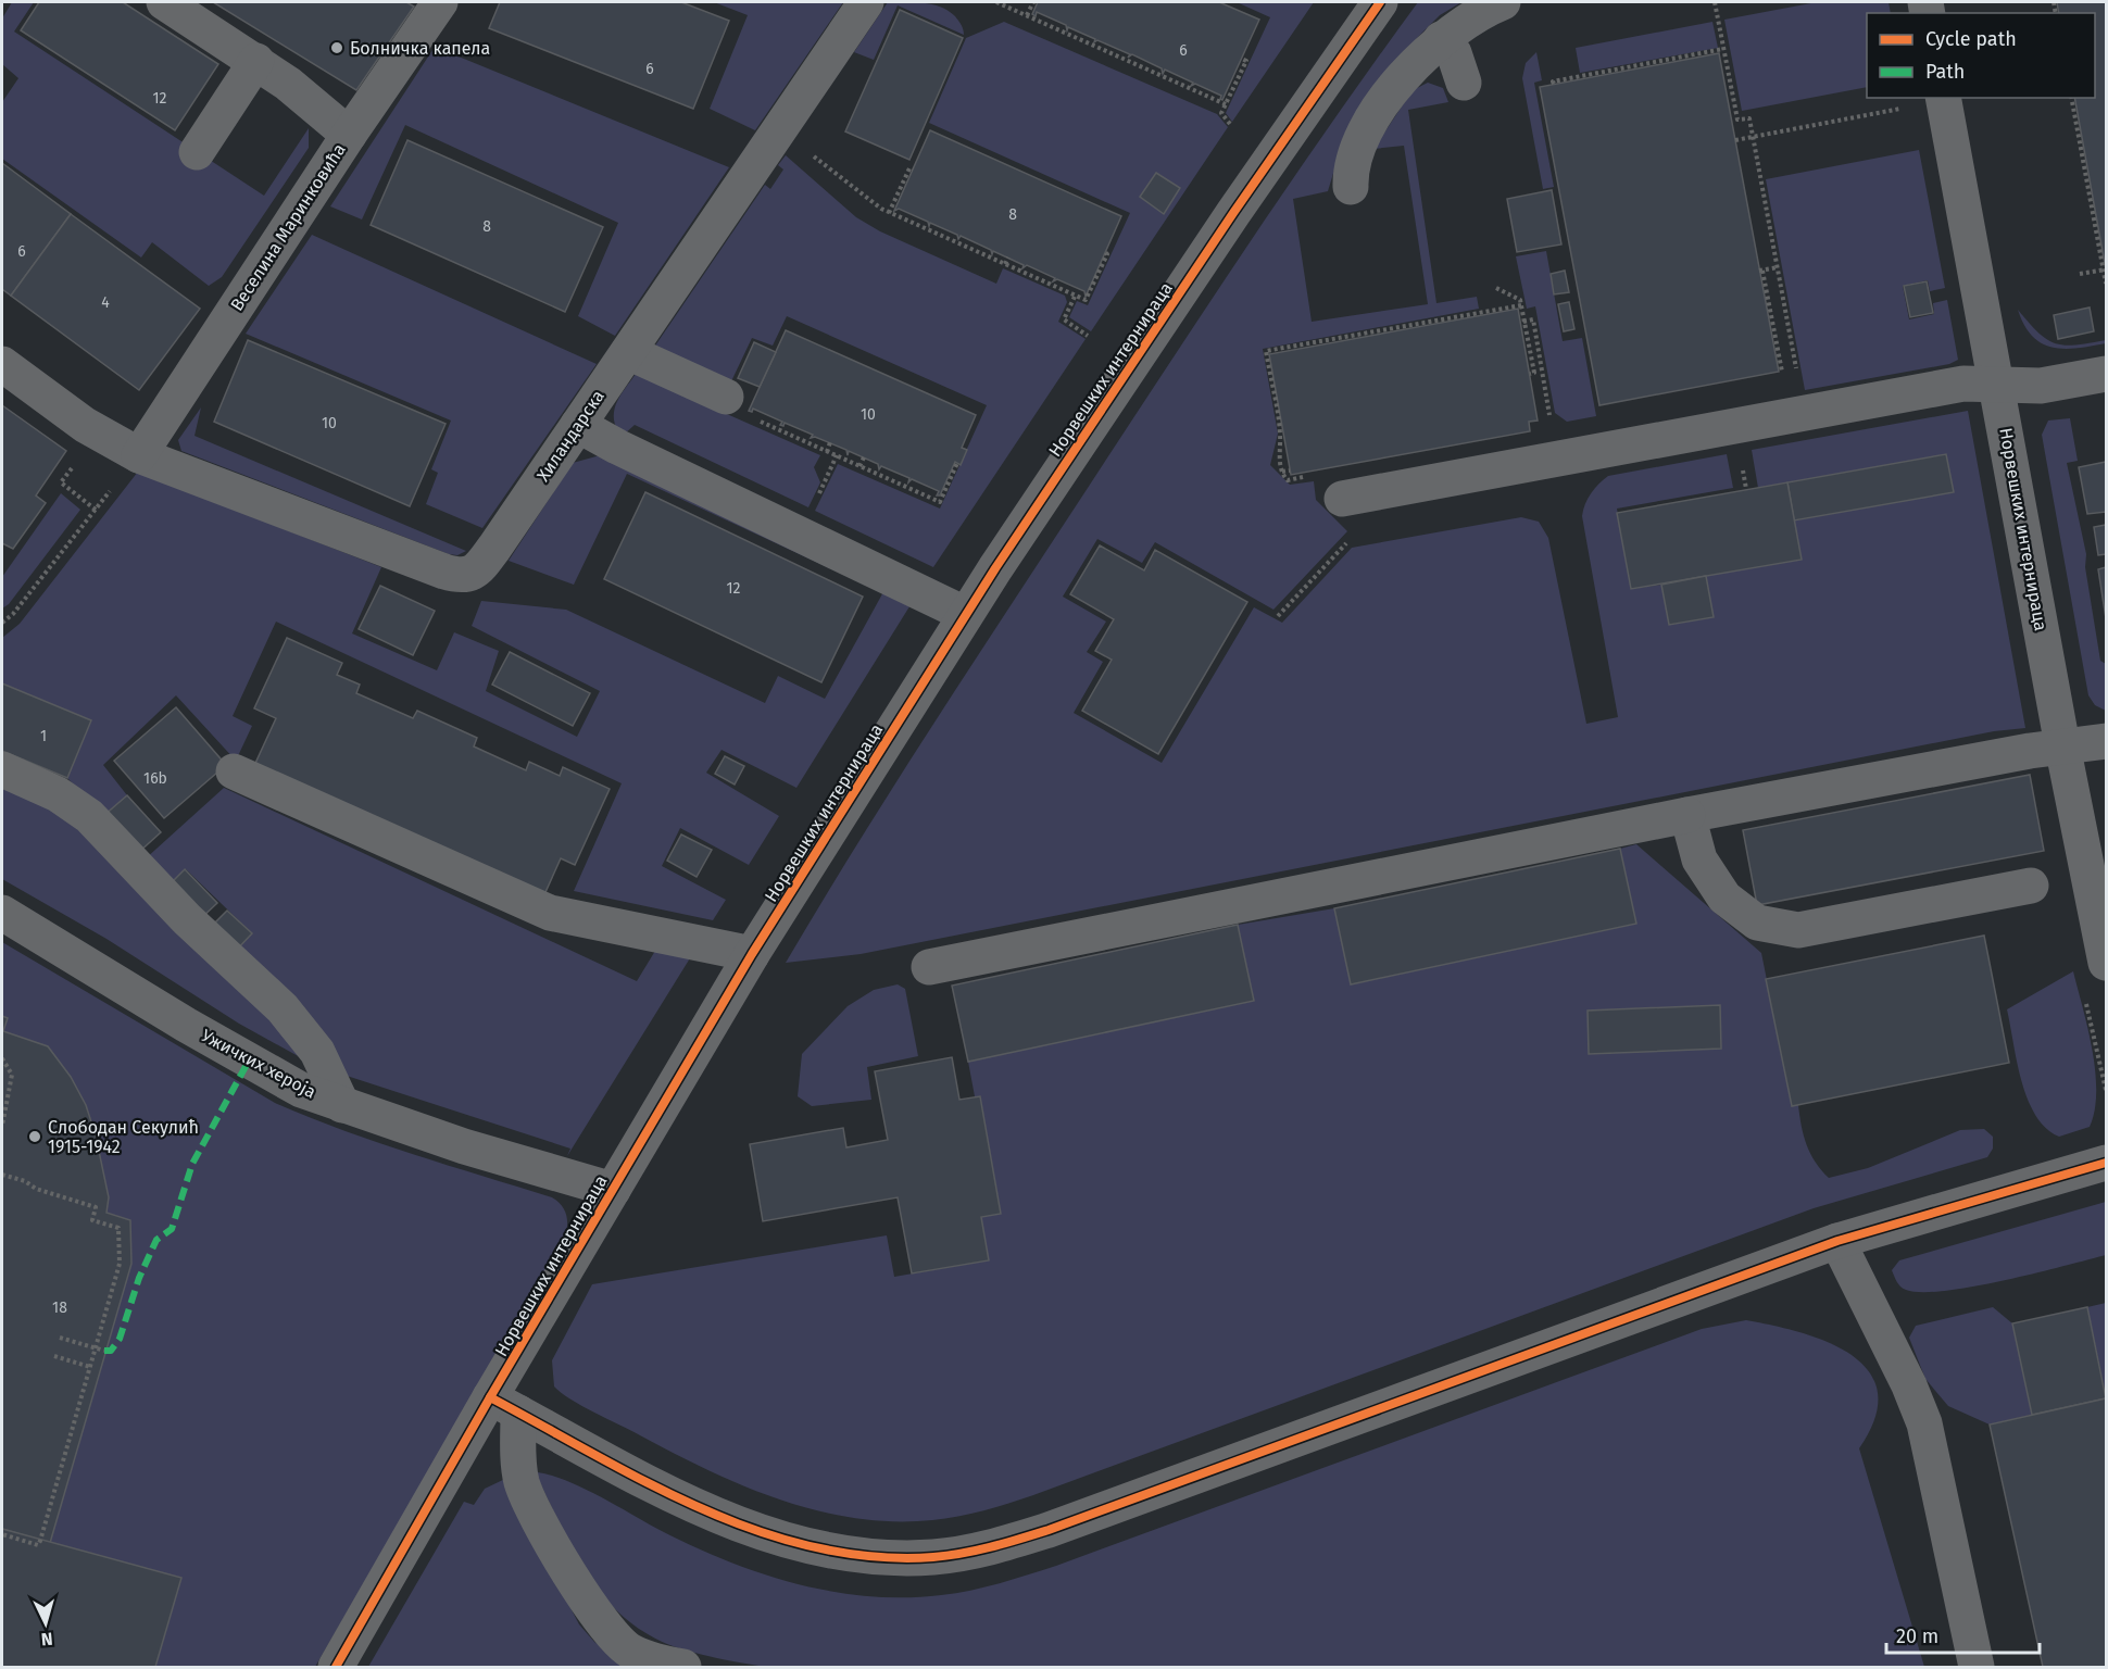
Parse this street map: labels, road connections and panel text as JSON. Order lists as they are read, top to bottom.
{
  "streets": {
    "street": [
      "Веселина Маринковића",
      "Норвешких интернираца",
      "Хиландарска",
      "Ужичких хероја"
    ]
  },
  "crossings": [
    ["Веселина Маринковића", "Хиландарска"],
    ["Норвешких интернираца", "Ужичких хероја"]
  ],
  "places": ["Болничка капела", "Слободан Секулић 1915-1942"],
  "house_numbers": [
    "6",
    "6",
    "12",
    "8",
    "8",
    "6",
    "4",
    "10",
    "10",
    "12",
    "1",
    "16b",
    "18"
  ],
  "legend": ["Cycle path", "Path"],
  "scale_bar": "20 m",
  "north": "bottom"
}
